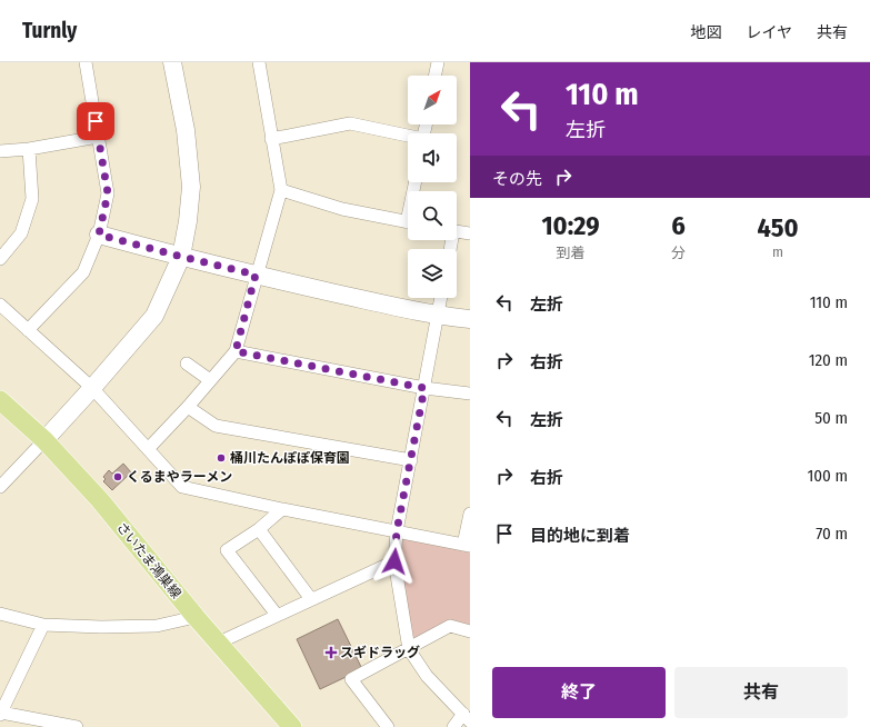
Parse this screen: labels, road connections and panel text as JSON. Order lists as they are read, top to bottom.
{
  "streets": {
    "main road": ["さいたま鴻巣線"]
  },
  "places": {
    "other": ["桶川たんぽぽ保育園", "くるまやラーメン"],
    "health": ["スギドラッグ"]
  },
  "north": "top right",
  "page": {
    "header": "Turnly",
    "nav": ["地図", "レイヤ", "共有"],
    "turn": ["110 m", "左折"],
    "then": "その先",
    "eta": [
      "10:29",
      "到着",
      "6",
      "分",
      "450",
      "m"
    ],
    "list": [
      {
        "name": "左折",
        "value": "110 m"
      },
      {
        "name": "右折",
        "value": "120 m"
      },
      {
        "name": "左折",
        "value": "50 m"
      },
      {
        "name": "右折",
        "value": "100 m"
      },
      {
        "name": "目的地に到着",
        "value": "70 m"
      }
    ],
    "buttons": ["終了", "共有"]
  }
}
